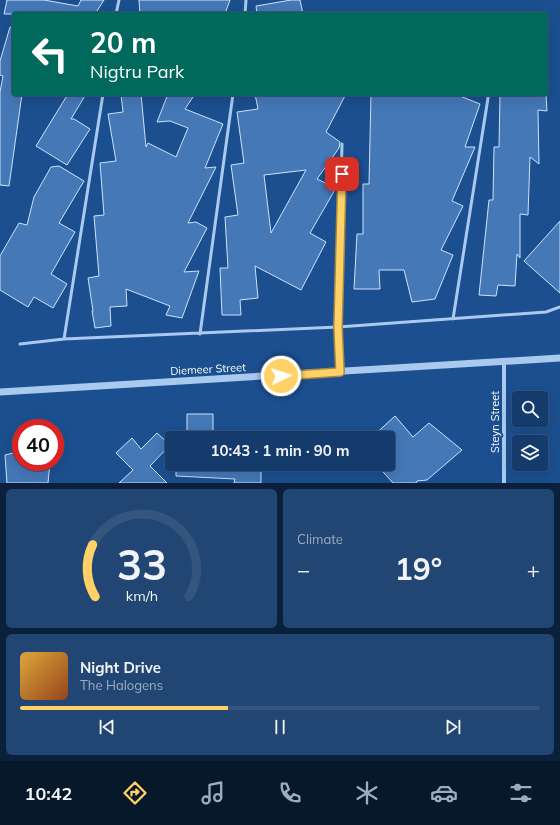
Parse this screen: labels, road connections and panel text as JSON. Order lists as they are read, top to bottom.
{
  "streets": {
    "street": ["Diemeer Street", "Steyn Street"]
  },
  "crossings": [
    ["Diemeer Street", "Steyn Street"]
  ],
  "page": {
    "turn": ["20 m", "Nigtru Park"],
    "limit": "40",
    "trip": "10:43 · 1 min · 90 m",
    "tile": "Climate",
    "heat": ["−", "19°", "+"],
    "song": ["Night Drive", "The Halogens"],
    "tabs": "10:42",
    "gauge": ["33", "km/h"]
  }
}
